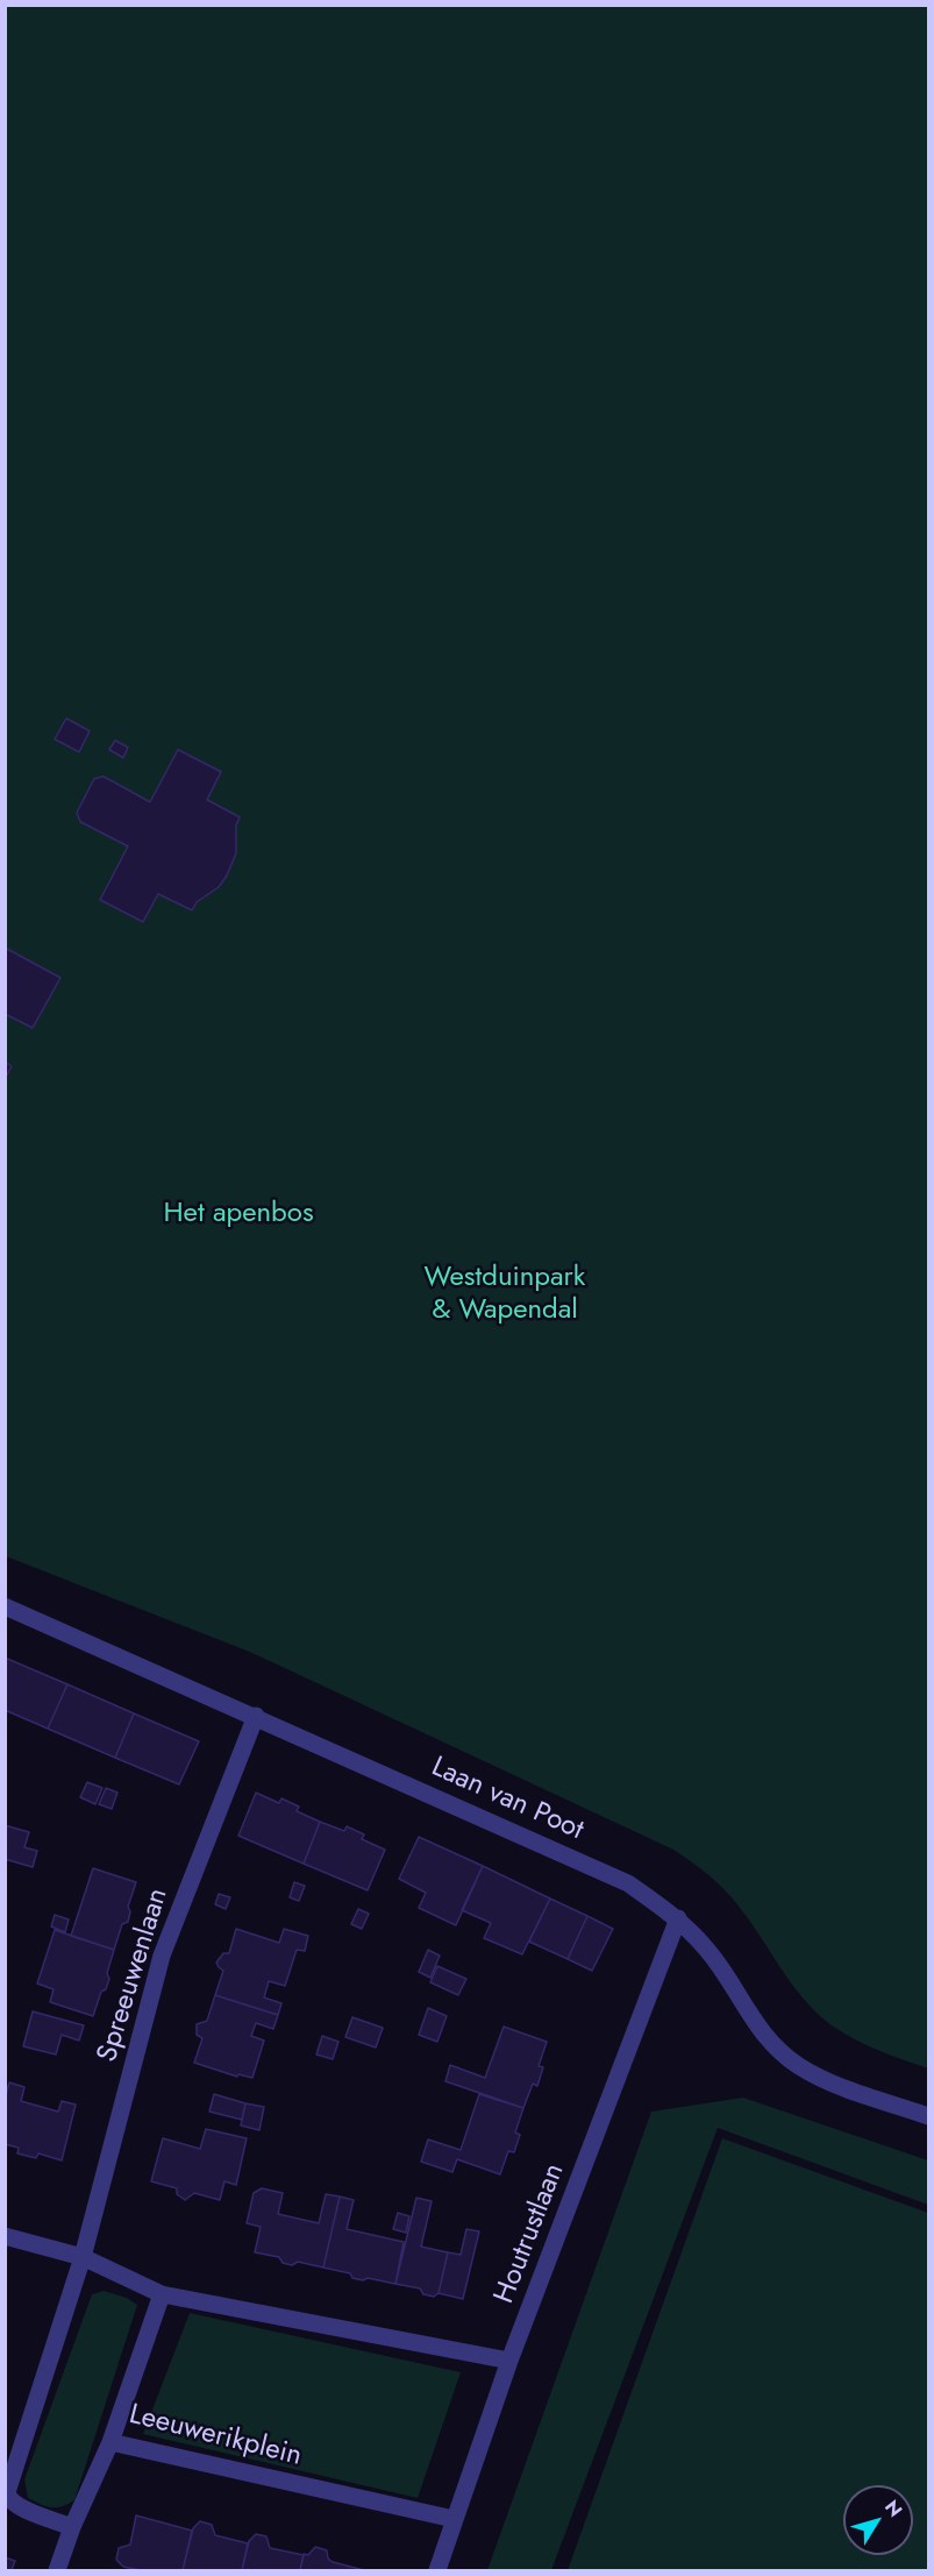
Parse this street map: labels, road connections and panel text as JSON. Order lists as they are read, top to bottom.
{
  "streets": {
    "street": [
      "Laan van Poot",
      "Spreeuwenlaan",
      "Houtrustlaan",
      "Leeuwerikplein"
    ]
  },
  "crossings": [
    ["Laan van Poot", "Spreeuwenlaan"],
    ["Laan van Poot", "Houtrustlaan"],
    ["Houtrustlaan", "Leeuwerikplein"]
  ],
  "parks": ["Het apenbos", "Westduinpark & Wapendal"],
  "north": "top right"
}
